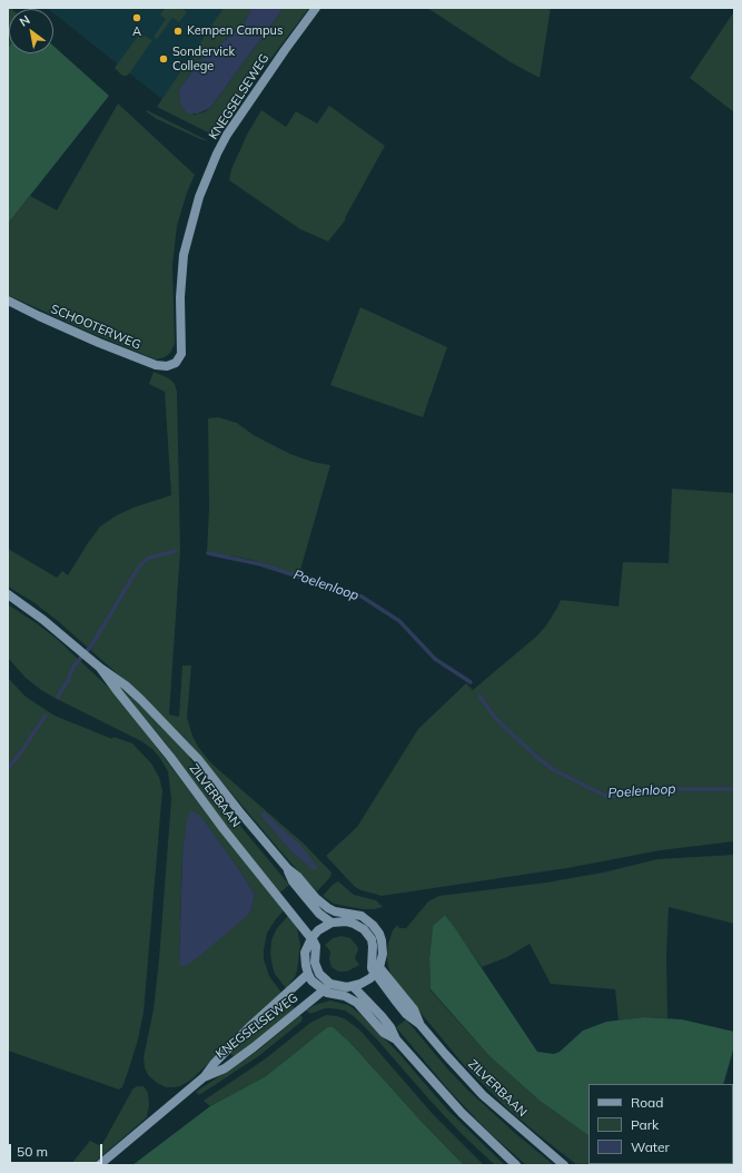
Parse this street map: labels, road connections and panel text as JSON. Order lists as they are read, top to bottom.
{
  "streets": {
    "main road": ["KNEGSELSEWEG", "SCHOOTERWEG", "ZILVERBAAN"]
  },
  "crossings": [
    ["KNEGSELSEWEG", "SCHOOTERWEG"],
    ["KNEGSELSEWEG", "ZILVERBAAN"]
  ],
  "water": ["Poelenloop"],
  "places": ["A", "Kempen Campus", "Sondervick College"],
  "legend": ["Road", "Park", "Water"],
  "scale_bar": "50 m",
  "north": "top left"
}
